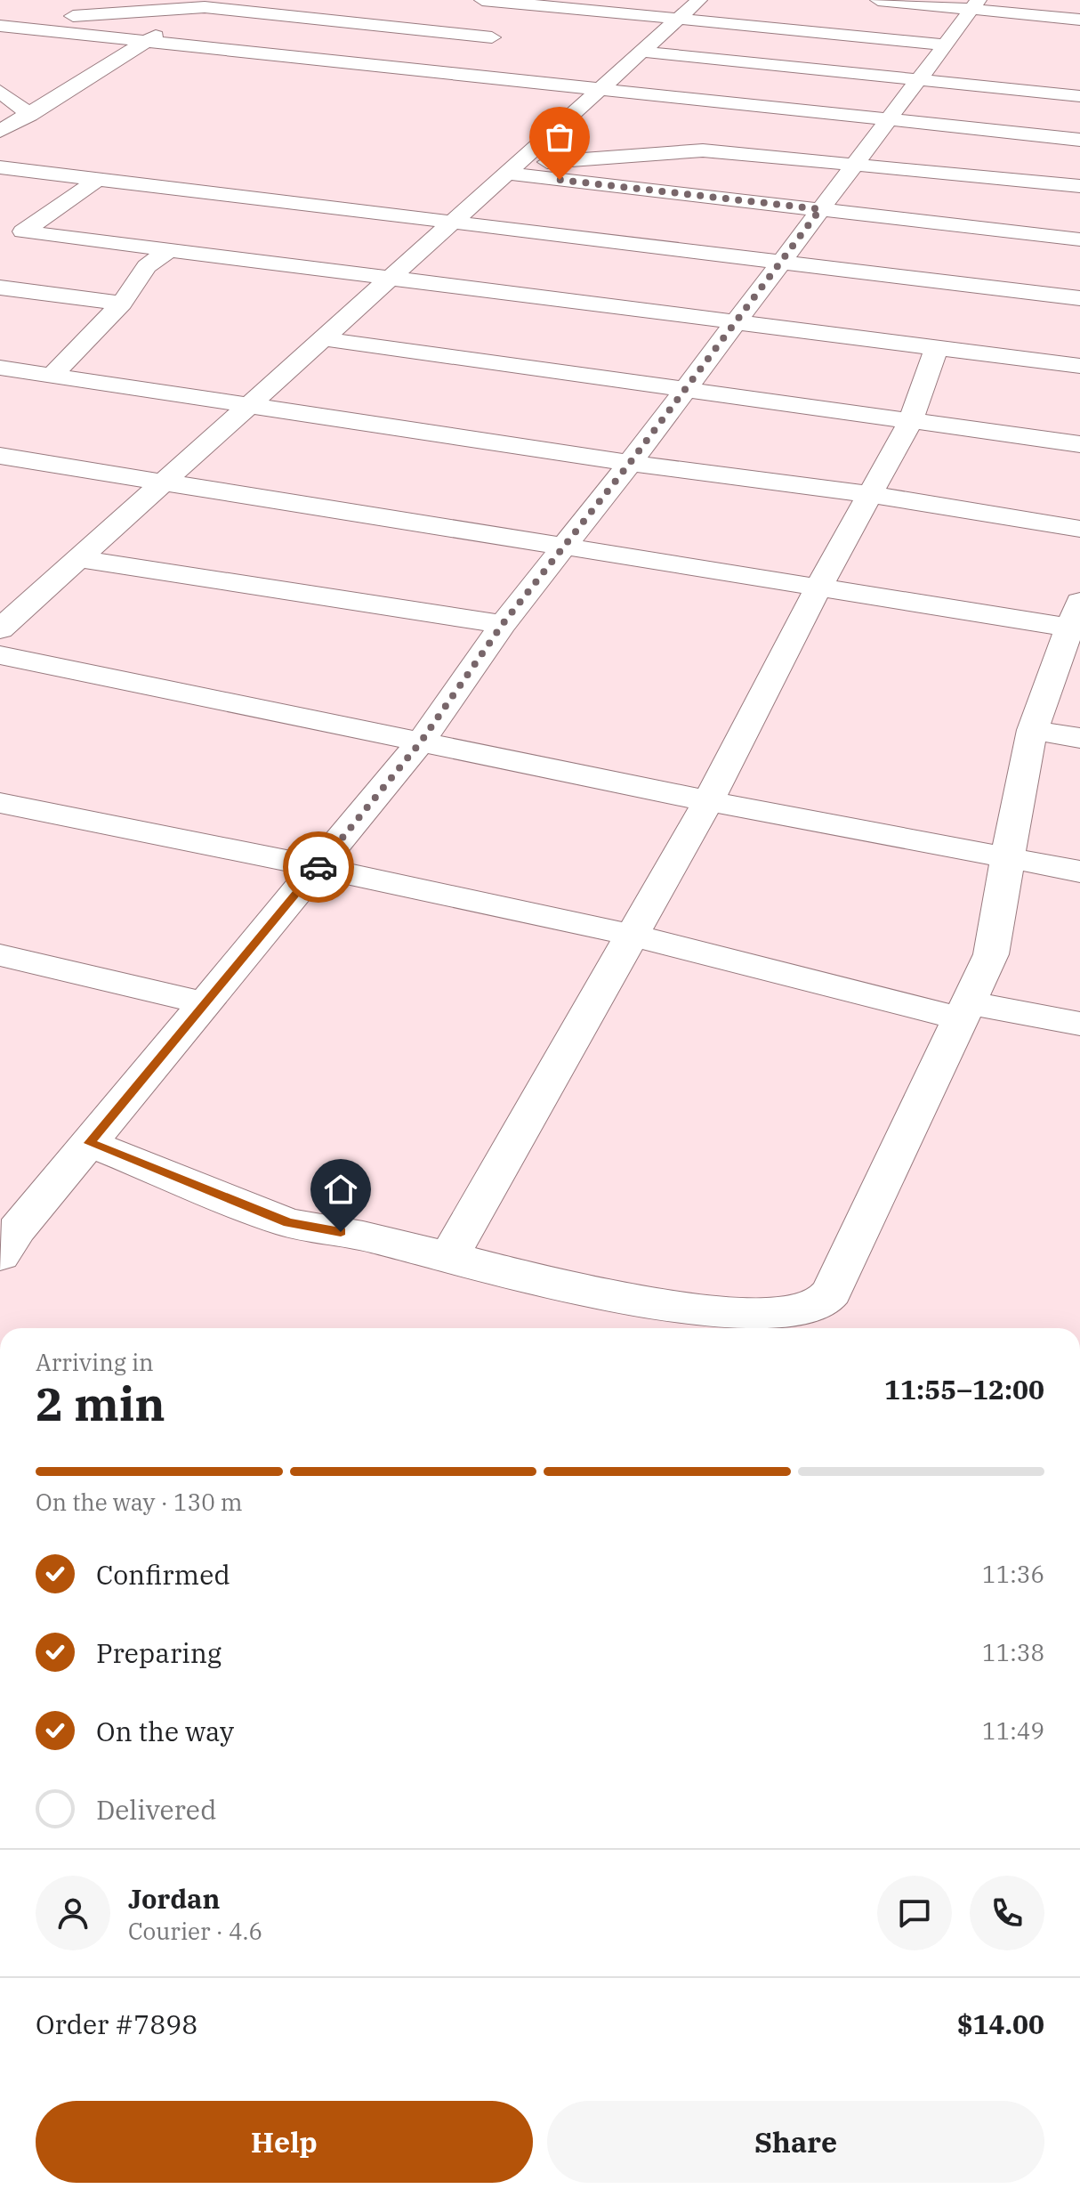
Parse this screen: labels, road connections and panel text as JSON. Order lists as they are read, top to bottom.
{
  "page": {
    "heading": ["2 min", "Arriving in", "11:55–12:00"],
    "panel": [
      "Jordan",
      "Courier · 4.6",
      "Order #7898",
      "$14.00"
    ],
    "bar": "On the way · 130 m",
    "list": [
      ["Confirmed", "11:36"],
      ["Preparing", "11:38"],
      ["On the way", "11:49"],
      "Delivered"
    ],
    "buttons": ["Help", "Share"]
  }
}
